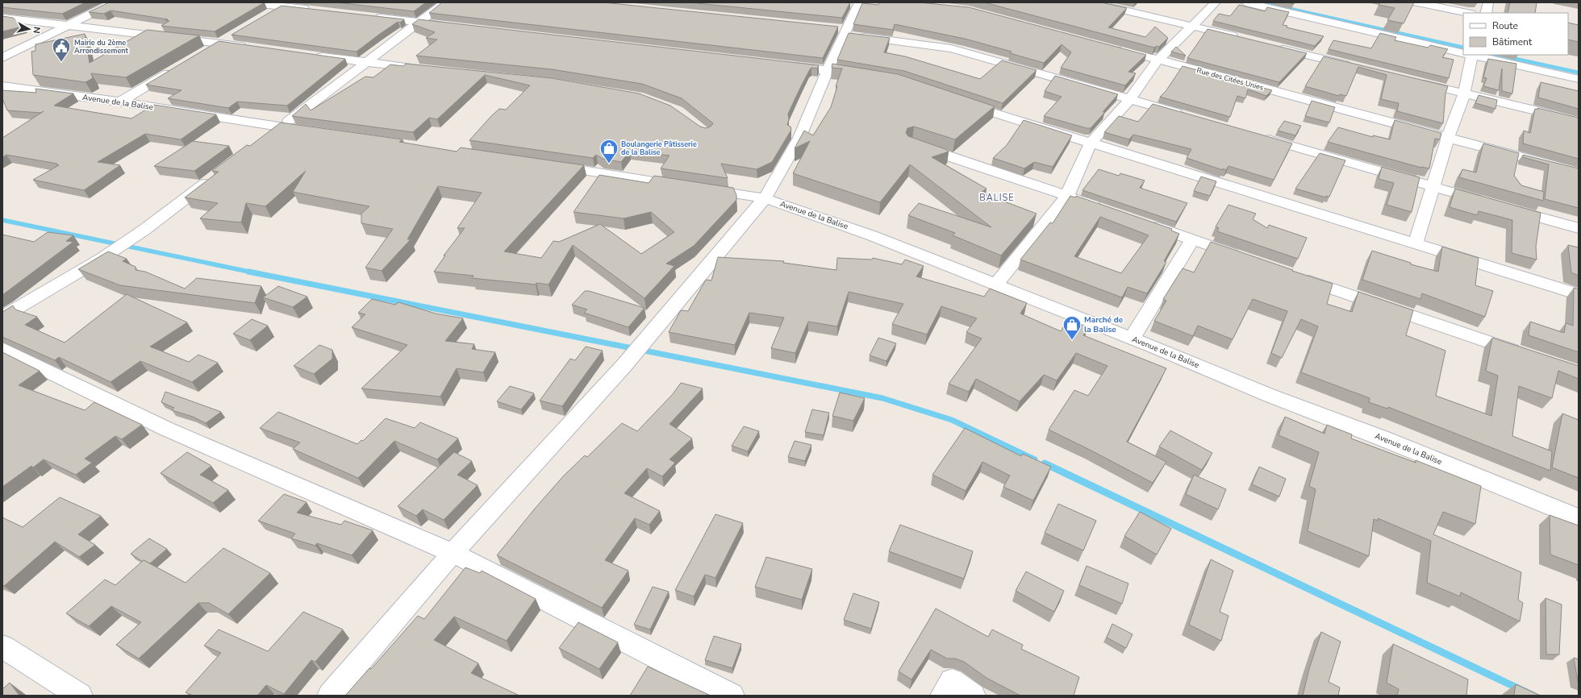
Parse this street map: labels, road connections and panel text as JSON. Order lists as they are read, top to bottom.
{
  "streets": {
    "street": ["Rue des Citées Unies", "Avenue de la Balise"]
  },
  "districts": ["BALISE"],
  "places": {
    "public building": ["Mairie du 2ème Arrondissement"],
    "shop": ["Boulangerie Pâtisserie de la Balise", "Marché de la Balise"]
  },
  "legend": ["Route", "Bâtiment"],
  "north": "right"
}
